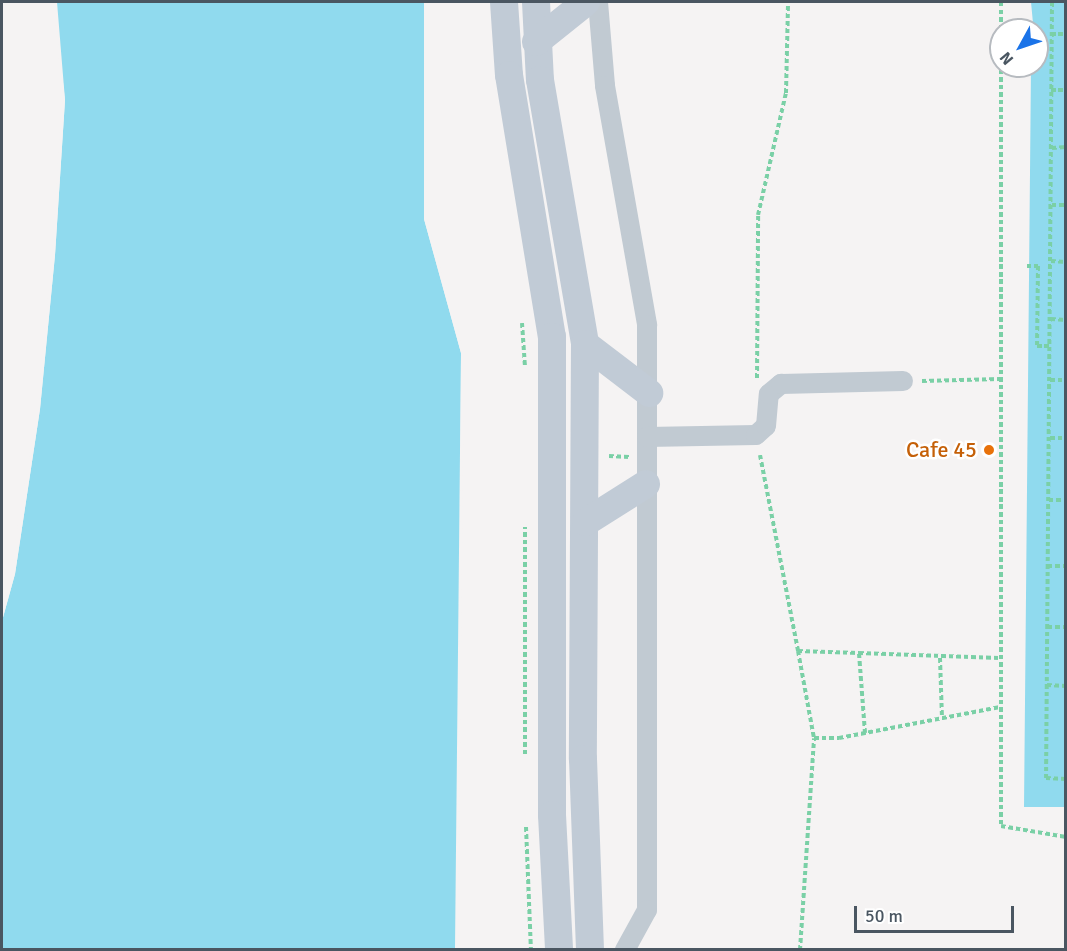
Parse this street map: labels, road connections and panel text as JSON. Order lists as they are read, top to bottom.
{
  "places": ["Cafe 45"],
  "scale_bar": "50 m",
  "north": "bottom left"
}
